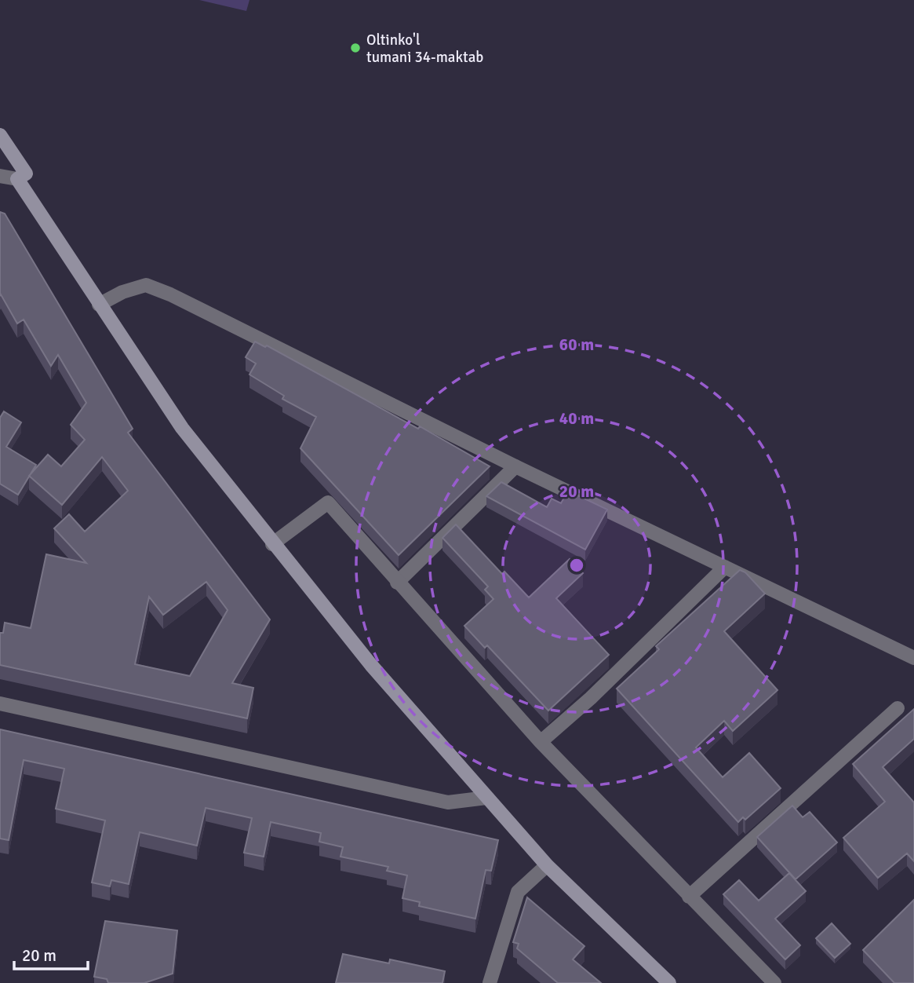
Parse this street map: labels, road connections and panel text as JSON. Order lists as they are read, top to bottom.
{
  "places": ["Oltinko'l tumani 34-maktab"],
  "scale_bar": "20 m",
  "rings": ["60 m", "40 m", "20 m"]
}
